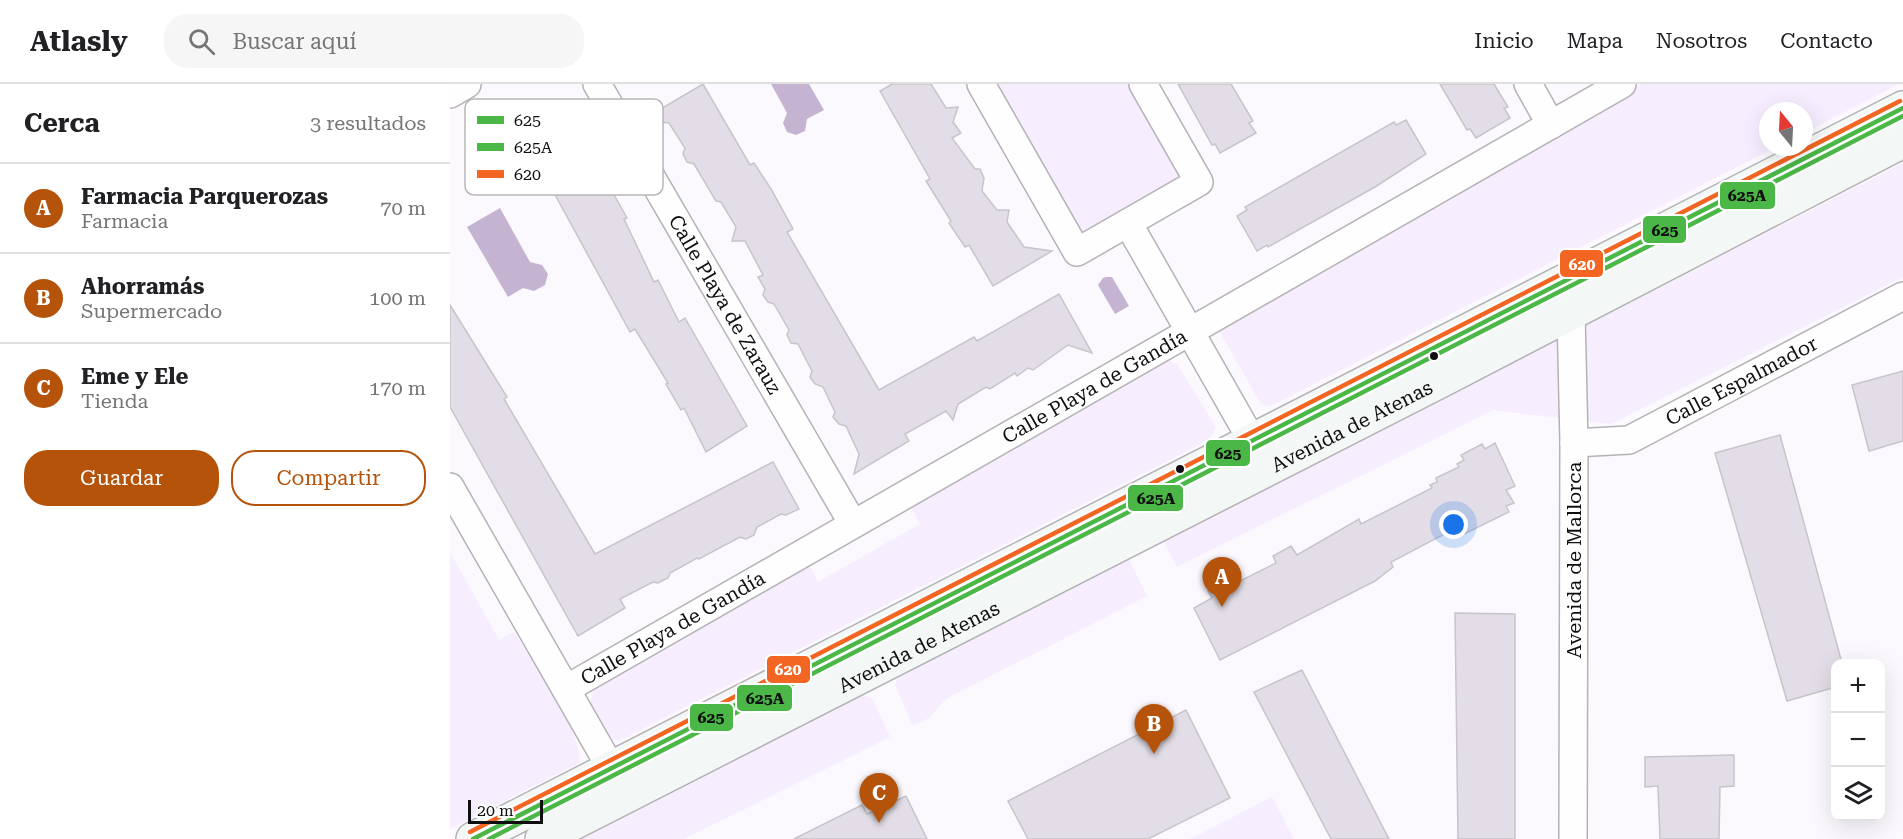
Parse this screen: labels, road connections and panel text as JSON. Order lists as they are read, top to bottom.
{
  "streets": {
    "main road": ["Avenida de Atenas"],
    "street": [
      "Calle Playa de Zarauz",
      "Calle Espalmador",
      "Calle Playa de Gandía",
      "Avenida de Mallorca"
    ]
  },
  "crossings": [
    ["Calle Playa de Zarauz", "Calle Playa de Gandía"],
    ["Calle Espalmador", "Avenida de Mallorca"],
    ["Avenida de Atenas", "Avenida de Mallorca"]
  ],
  "lines": ["transit line 620", "transit line 625", "transit line 625A"],
  "legend": ["625", "625A", "620"],
  "scale_bar": "20 m",
  "north": "top",
  "page": {
    "header": "Atlasly",
    "search": "Buscar aquí",
    "nav": [
      "Inicio",
      "Mapa",
      "Nosotros",
      "Contacto"
    ],
    "heading": ["Cerca", "3 resultados"],
    "list": [
      {
        "mark": "A",
        "name": "Farmacia Parquerozas",
        "note": "Farmacia",
        "value": "70 m"
      },
      {
        "mark": "B",
        "name": "Ahorramás",
        "note": "Supermercado",
        "value": "100 m"
      },
      {
        "mark": "C",
        "name": "Eme y Ele",
        "note": "Tienda",
        "value": "170 m"
      }
    ],
    "buttons": ["Guardar", "Compartir"],
    "pins": ["A", "B", "C"],
    "map_buttons": ["+", "−"],
    "scale": "20 m"
  }
}
